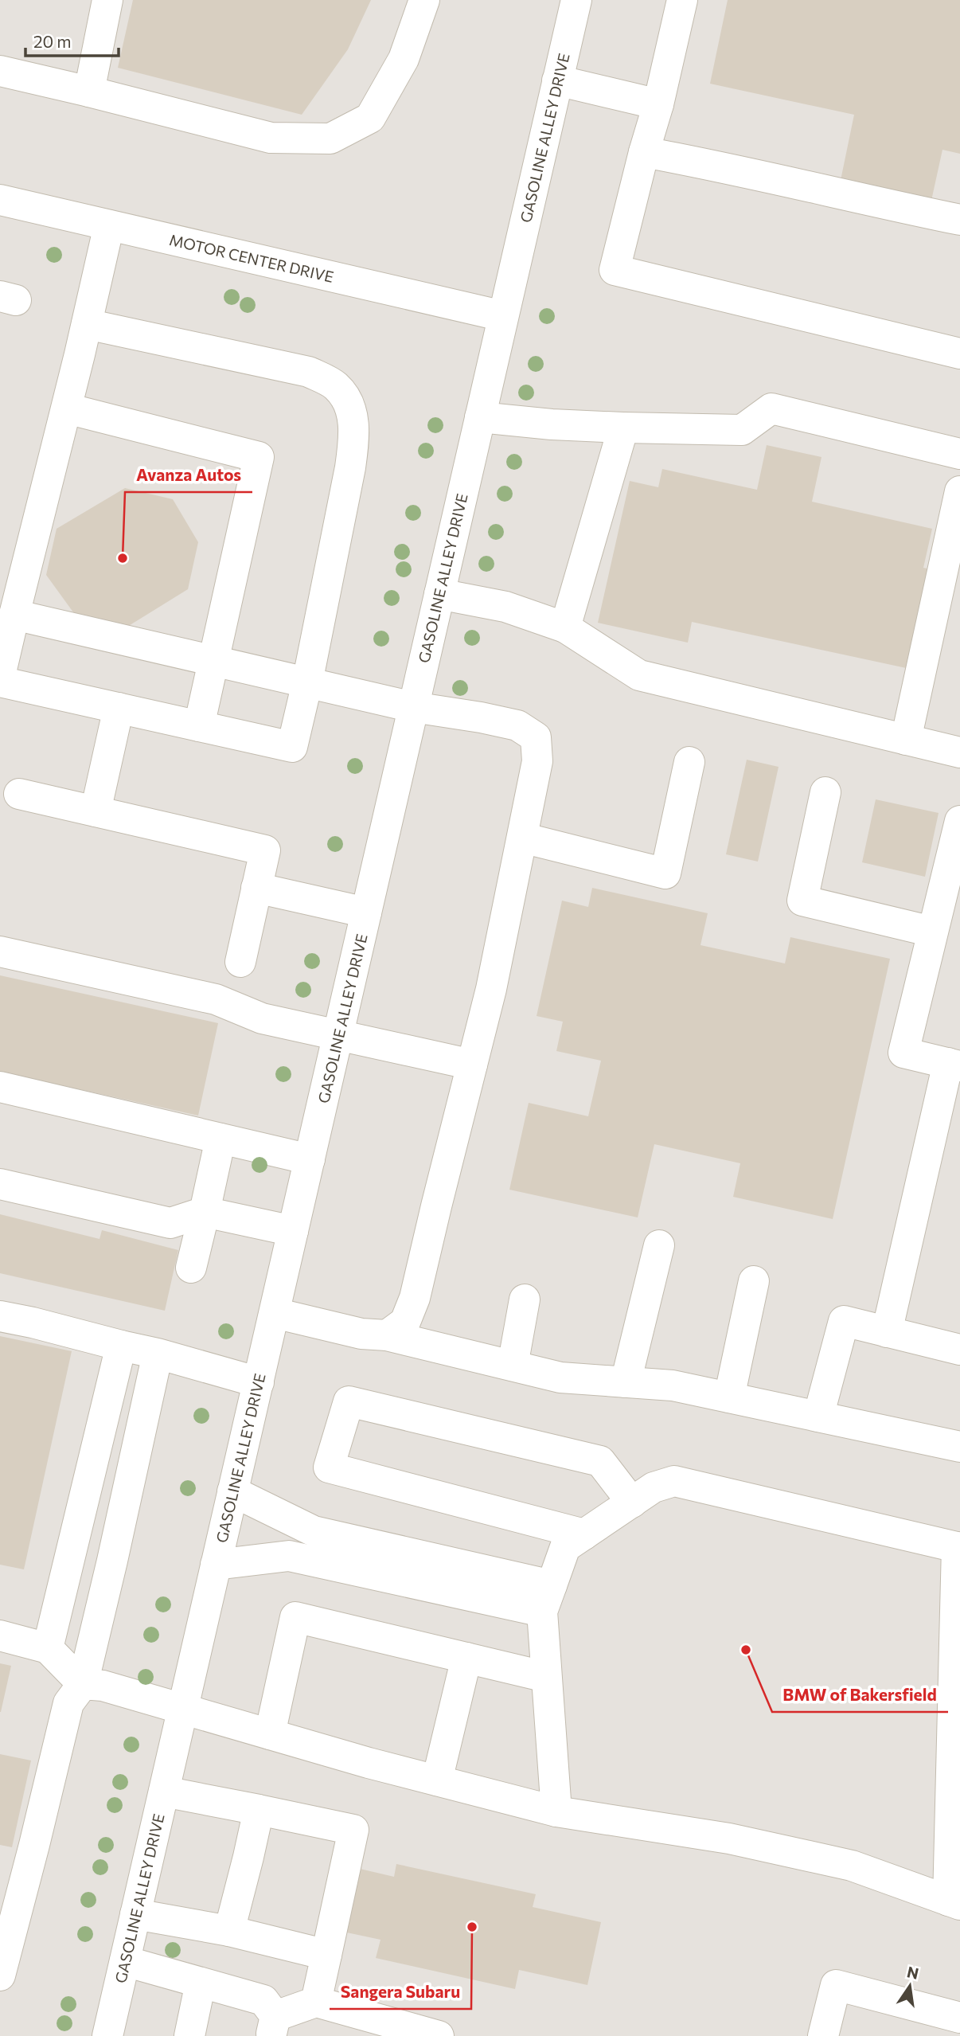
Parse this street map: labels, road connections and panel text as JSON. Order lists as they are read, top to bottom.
{
  "streets": {
    "street": ["GASOLINE ALLEY DRIVE", "MOTOR CENTER DRIVE"]
  },
  "crossings": [
    ["GASOLINE ALLEY DRIVE", "MOTOR CENTER DRIVE"]
  ],
  "places": ["Avanza Autos", "BMW of Bakersfield", "Sangera Subaru"],
  "scale_bar": "20 m",
  "north": "top"
}
